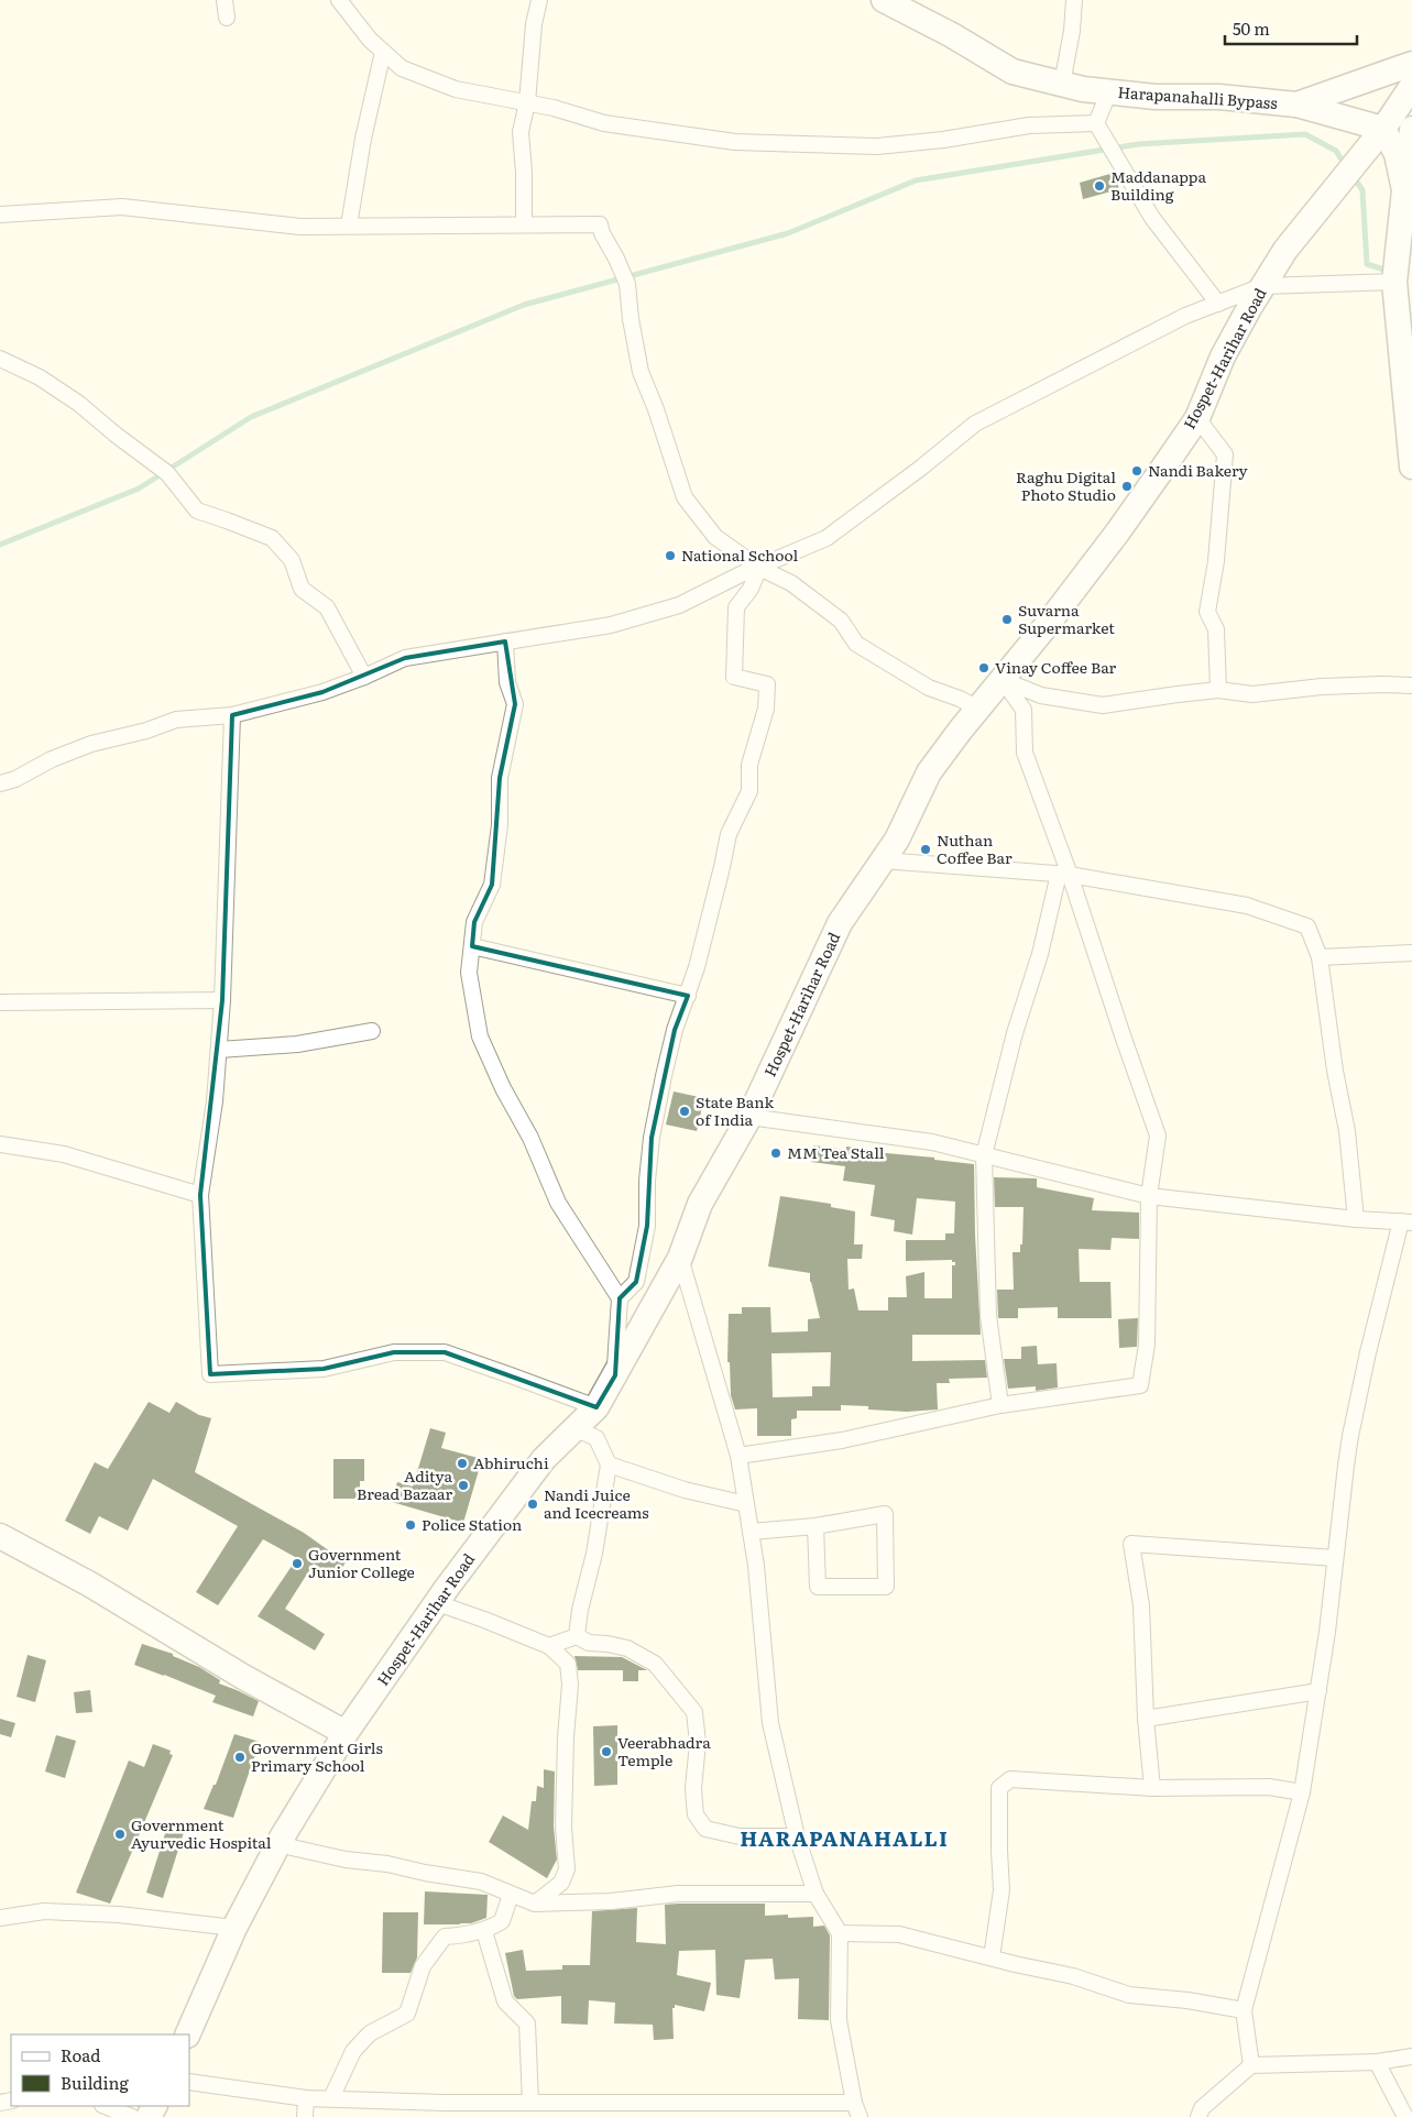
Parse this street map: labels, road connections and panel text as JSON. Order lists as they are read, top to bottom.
{
  "streets": {
    "main road": ["Harapanahalli Bypass", "Hospet-Harihar Road"]
  },
  "crossings": [
    ["Harapanahalli Bypass", "Hospet-Harihar Road"]
  ],
  "districts": ["HARAPANAHALLI"],
  "places": [
    "Maddanappa Building",
    "Nandi Bakery",
    "Raghu Digital Photo Studio",
    "National School",
    "Suvarna Supermarket",
    "Vinay Coffee Bar",
    "Nuthan Coffee Bar",
    "State Bank of India",
    "MM Tea Stall",
    "Abhiruchi",
    "Aditya Bread Bazaar",
    "Nandi Juice and Icecreams",
    "Police Station",
    "Government Junior College",
    "Veerabhadra Temple",
    "Government Girls Primary School",
    "Government Ayurvedic Hospital"
  ],
  "legend": ["Road", "Building"],
  "scale_bar": "50 m"
}
